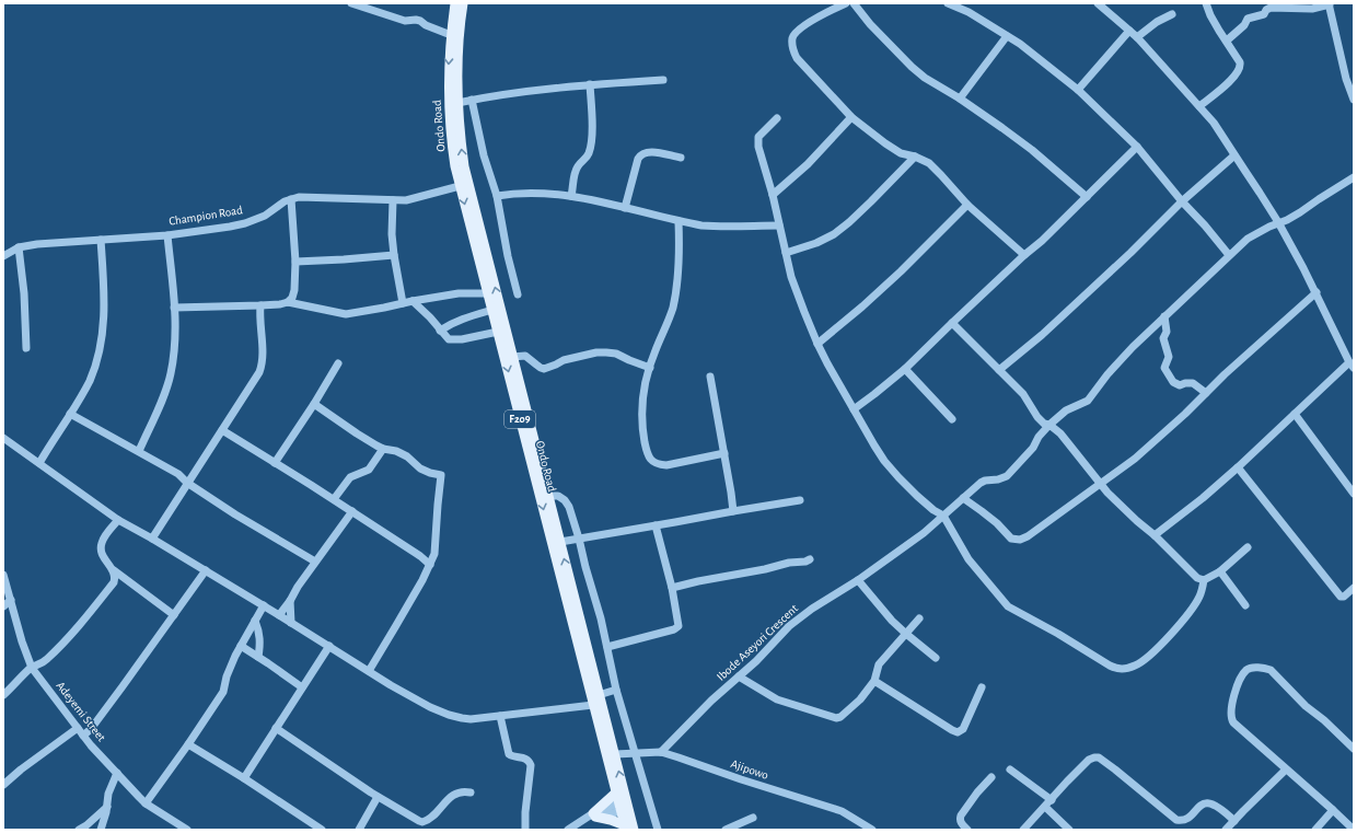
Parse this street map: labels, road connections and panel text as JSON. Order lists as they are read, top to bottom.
{
  "streets": {
    "main road": ["Ondo Road", "F209"],
    "street": [
      "Champion Road",
      "Ibode Aseyori Crescent",
      "Adeyemi Street",
      "Ajipowo"
    ]
  },
  "crossings": [
    ["Ondo Road", "Champion Road"],
    ["Ondo Road", "Ajipowo"],
    ["Ibode Aseyori Crescent", "Ajipowo"]
  ]
}
